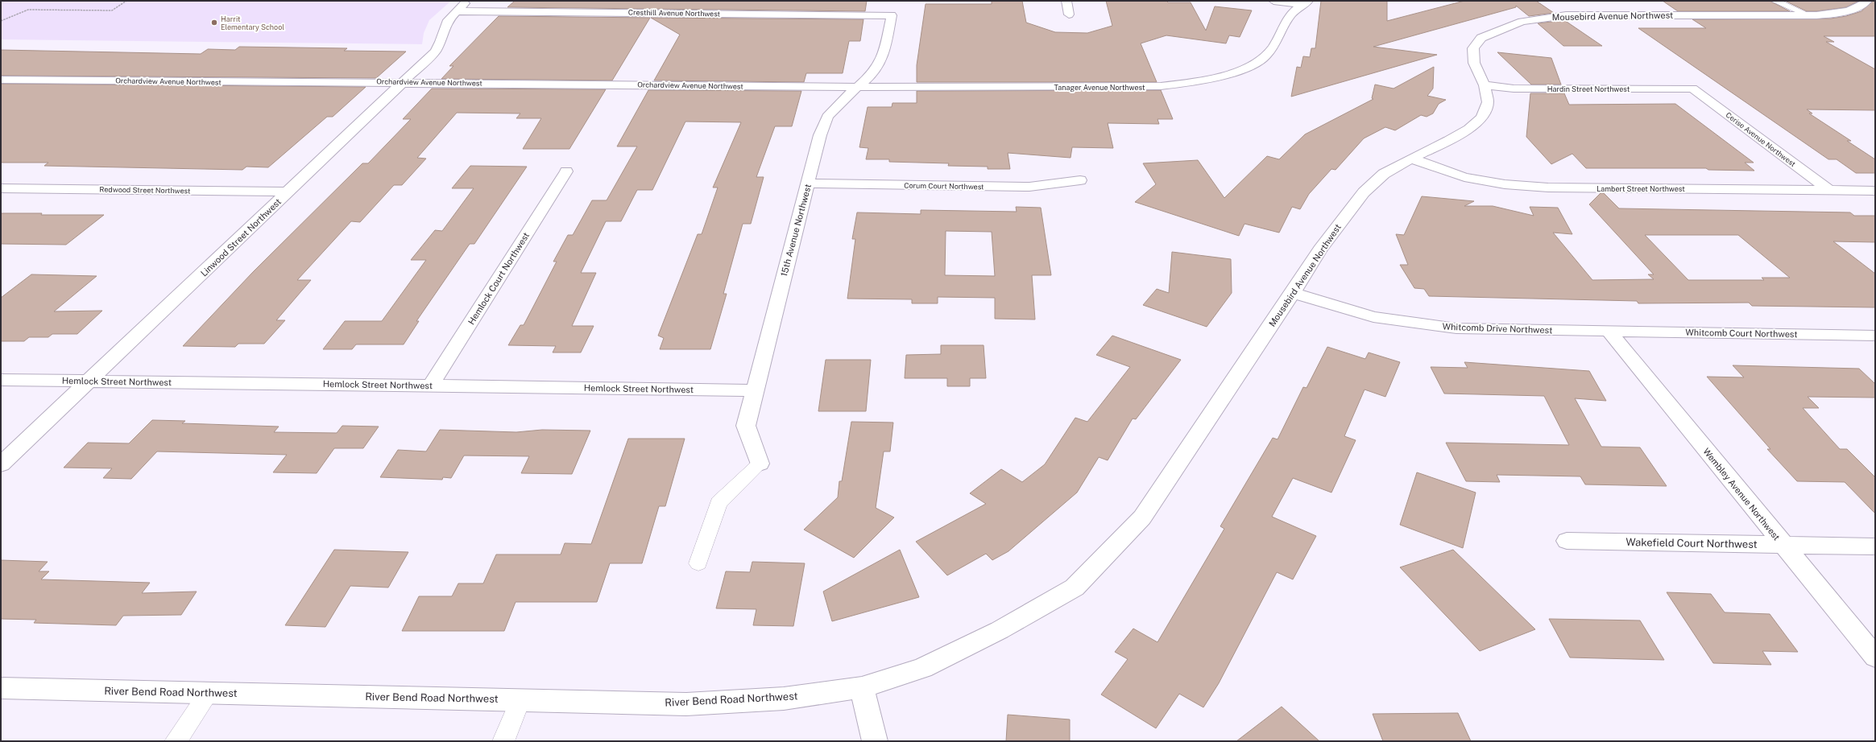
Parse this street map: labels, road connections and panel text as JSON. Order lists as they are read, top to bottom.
{
  "streets": {
    "street": [
      "Cresthill Avenue Northwest",
      "Mousebird Avenue Northwest",
      "Orchardview Avenue Northwest",
      "Tanager Avenue Northwest",
      "Hardin Street Northwest",
      "Cerise Avenue Northwest",
      "Corum Court Northwest",
      "Lambert Street Northwest",
      "Redwood Street Northwest",
      "15th Avenue Northwest",
      "Linwood Street Northwest",
      "Hemlock Court Northwest",
      "Whitcomb Drive Northwest",
      "Whitcomb Court Northwest",
      "Hemlock Street Northwest",
      "Wembley Avenue Northwest",
      "Wakefield Court Northwest",
      "River Bend Road Northwest"
    ]
  },
  "crossings": [
    ["Cresthill Avenue Northwest", "15th Avenue Northwest"],
    ["Cresthill Avenue Northwest", "Linwood Street Northwest"],
    ["Mousebird Avenue Northwest", "Hardin Street Northwest"],
    ["Mousebird Avenue Northwest", "Lambert Street Northwest"],
    ["Mousebird Avenue Northwest", "Whitcomb Drive Northwest"],
    ["Mousebird Avenue Northwest", "River Bend Road Northwest"],
    ["Orchardview Avenue Northwest", "Tanager Avenue Northwest"],
    ["Orchardview Avenue Northwest", "15th Avenue Northwest"],
    ["Orchardview Avenue Northwest", "Linwood Street Northwest"],
    ["Tanager Avenue Northwest", "15th Avenue Northwest"],
    ["Hardin Street Northwest", "Cerise Avenue Northwest"],
    ["Cerise Avenue Northwest", "Lambert Street Northwest"],
    ["Corum Court Northwest", "15th Avenue Northwest"],
    ["Redwood Street Northwest", "Linwood Street Northwest"],
    ["15th Avenue Northwest", "Hemlock Street Northwest"],
    ["Linwood Street Northwest", "Hemlock Street Northwest"],
    ["Hemlock Court Northwest", "Hemlock Street Northwest"],
    ["Whitcomb Drive Northwest", "Whitcomb Court Northwest"],
    ["Whitcomb Drive Northwest", "Wembley Avenue Northwest"],
    ["Whitcomb Court Northwest", "Wembley Avenue Northwest"],
    ["Wembley Avenue Northwest", "Wakefield Court Northwest"]
  ],
  "places": ["Harrit Elementary School"]
}
